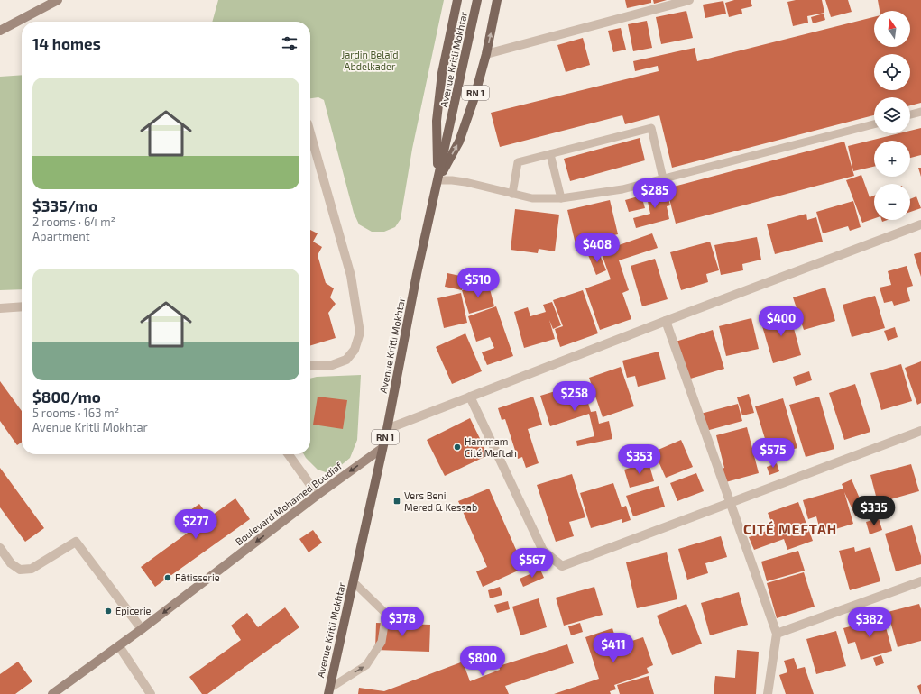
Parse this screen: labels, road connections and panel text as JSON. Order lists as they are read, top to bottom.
{
  "streets": {
    "main road": ["Avenue Kritli Mokhtar", "RN 1", "Boulevard Mohamed Boudiaf"]
  },
  "crossings": [
    ["Avenue Kritli Mokhtar", "RN 1"],
    ["Avenue Kritli Mokhtar", "Boulevard Mohamed Boudiaf"]
  ],
  "one_way": ["Boulevard Mohamed Boudiaf"],
  "districts": ["CITÉ MEFTAH"],
  "parks": ["Jardin Belaïd Abdelkader"],
  "places": {
    "other": ["Hammam Cité Meftah", "Pâtisserie", "Epicerie"],
    "transit": ["Vers Beni Mered & Kessab"]
  },
  "north": "top",
  "page": {
    "map_buttons": ["+", "−"],
    "heading": "14 homes",
    "list": [
      {
        "name": "$335/mo",
        "note": "2 rooms · 64 m² · Apartment"
      },
      {
        "name": "$800/mo",
        "note": "5 rooms · 163 m² · Avenue Kritli Mokhtar"
      }
    ],
    "price": [
      "$285",
      "$408",
      "$510",
      "$400",
      "$258",
      "$575",
      "$353",
      "$335",
      "$277",
      "$567",
      "$378",
      "$382",
      "$411",
      "$800"
    ]
  }
}
